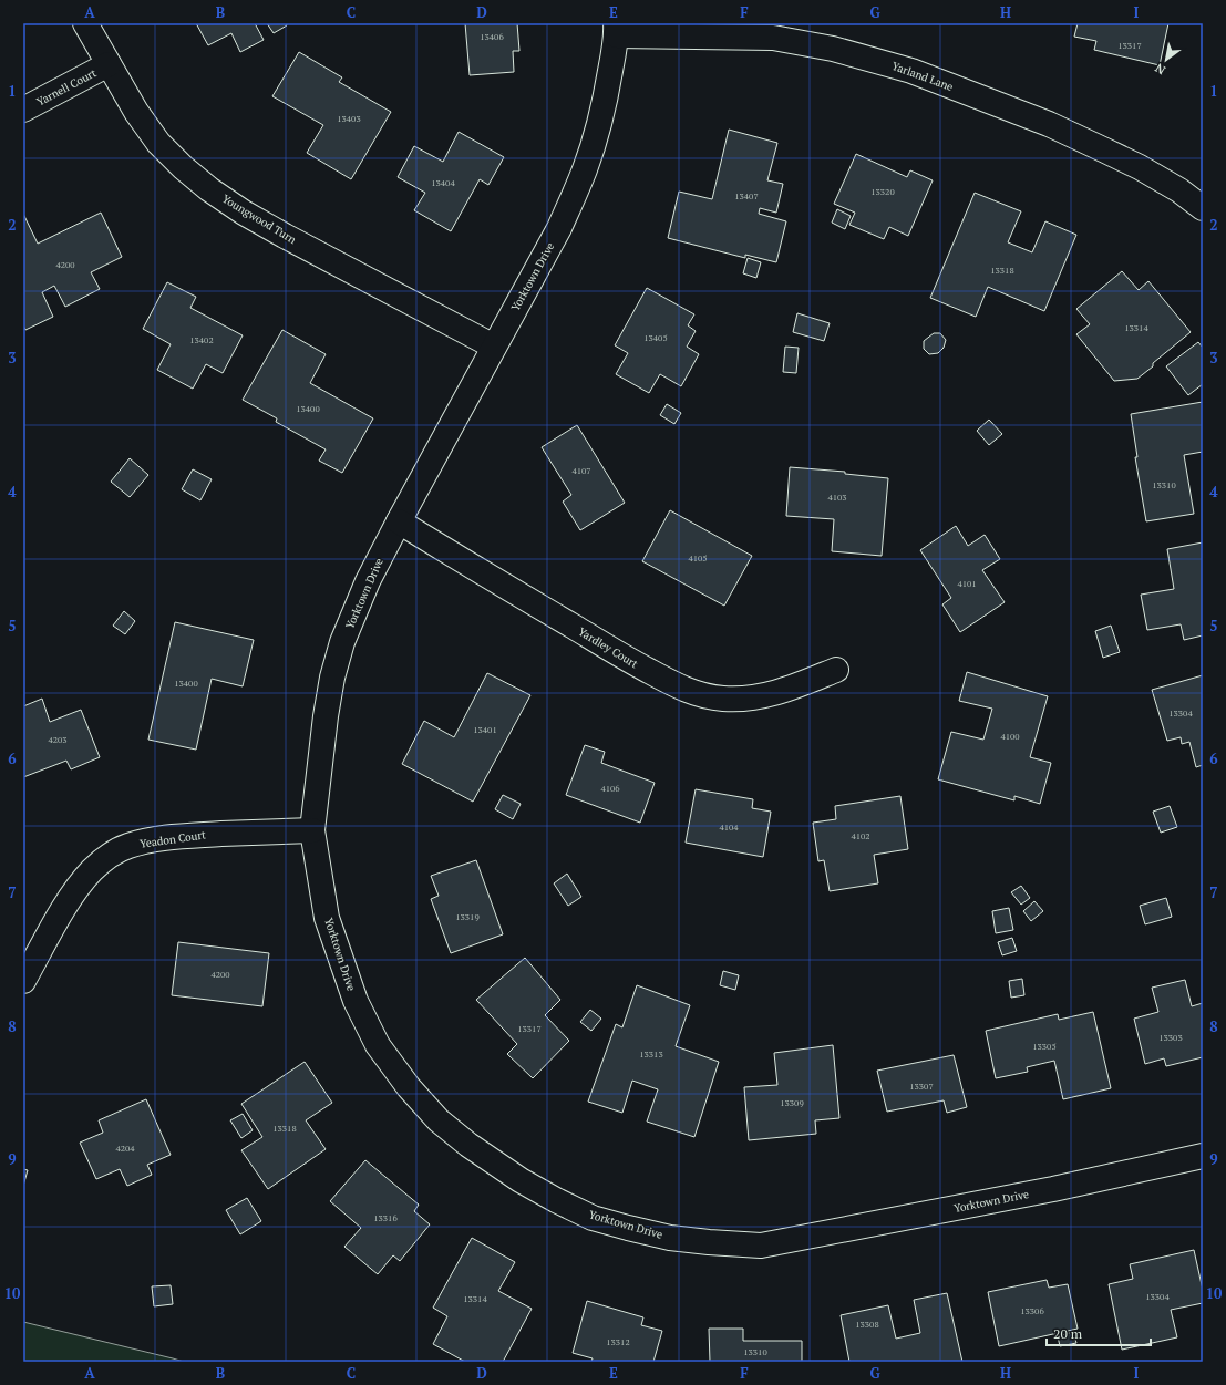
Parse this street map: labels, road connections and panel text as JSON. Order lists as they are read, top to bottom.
{
  "streets": {
    "street": [
      "Yarland Lane",
      "Yarnell Court",
      "Youngwood Turn",
      "Yorktown Drive",
      "Yardley Court",
      "Yeadon Court"
    ]
  },
  "crossings": [
    ["Yarland Lane", "Yorktown Drive"],
    ["Yarnell Court", "Youngwood Turn"],
    ["Youngwood Turn", "Yorktown Drive"],
    ["Yorktown Drive", "Yardley Court"],
    ["Yorktown Drive", "Yeadon Court"]
  ],
  "house_numbers": [
    "13406",
    "13317",
    "13403",
    "13404",
    "13320",
    "13407",
    "4200",
    "13318",
    "13314",
    "13405",
    "13402",
    "13400",
    "4107",
    "13310",
    "4103",
    "4105",
    "4101",
    "13400",
    "13304",
    "13401",
    "4100",
    "4203",
    "4106",
    "4104",
    "4102",
    "13319",
    "4200",
    "13317",
    "13303",
    "13305",
    "13313",
    "13307",
    "13309",
    "13318",
    "4204",
    "13316",
    "13304",
    "13314",
    "13306",
    "13308",
    "13312",
    "13310"
  ],
  "scale_bar": "20 m",
  "north": "bottom left",
  "grid": {
    "columns": [
      "A",
      "B",
      "C",
      "D",
      "E",
      "F",
      "G",
      "H",
      "I"
    ],
    "rows": [
      "1",
      "2",
      "3",
      "4",
      "5",
      "6",
      "7",
      "8",
      "9",
      "10"
    ]
  }
}
